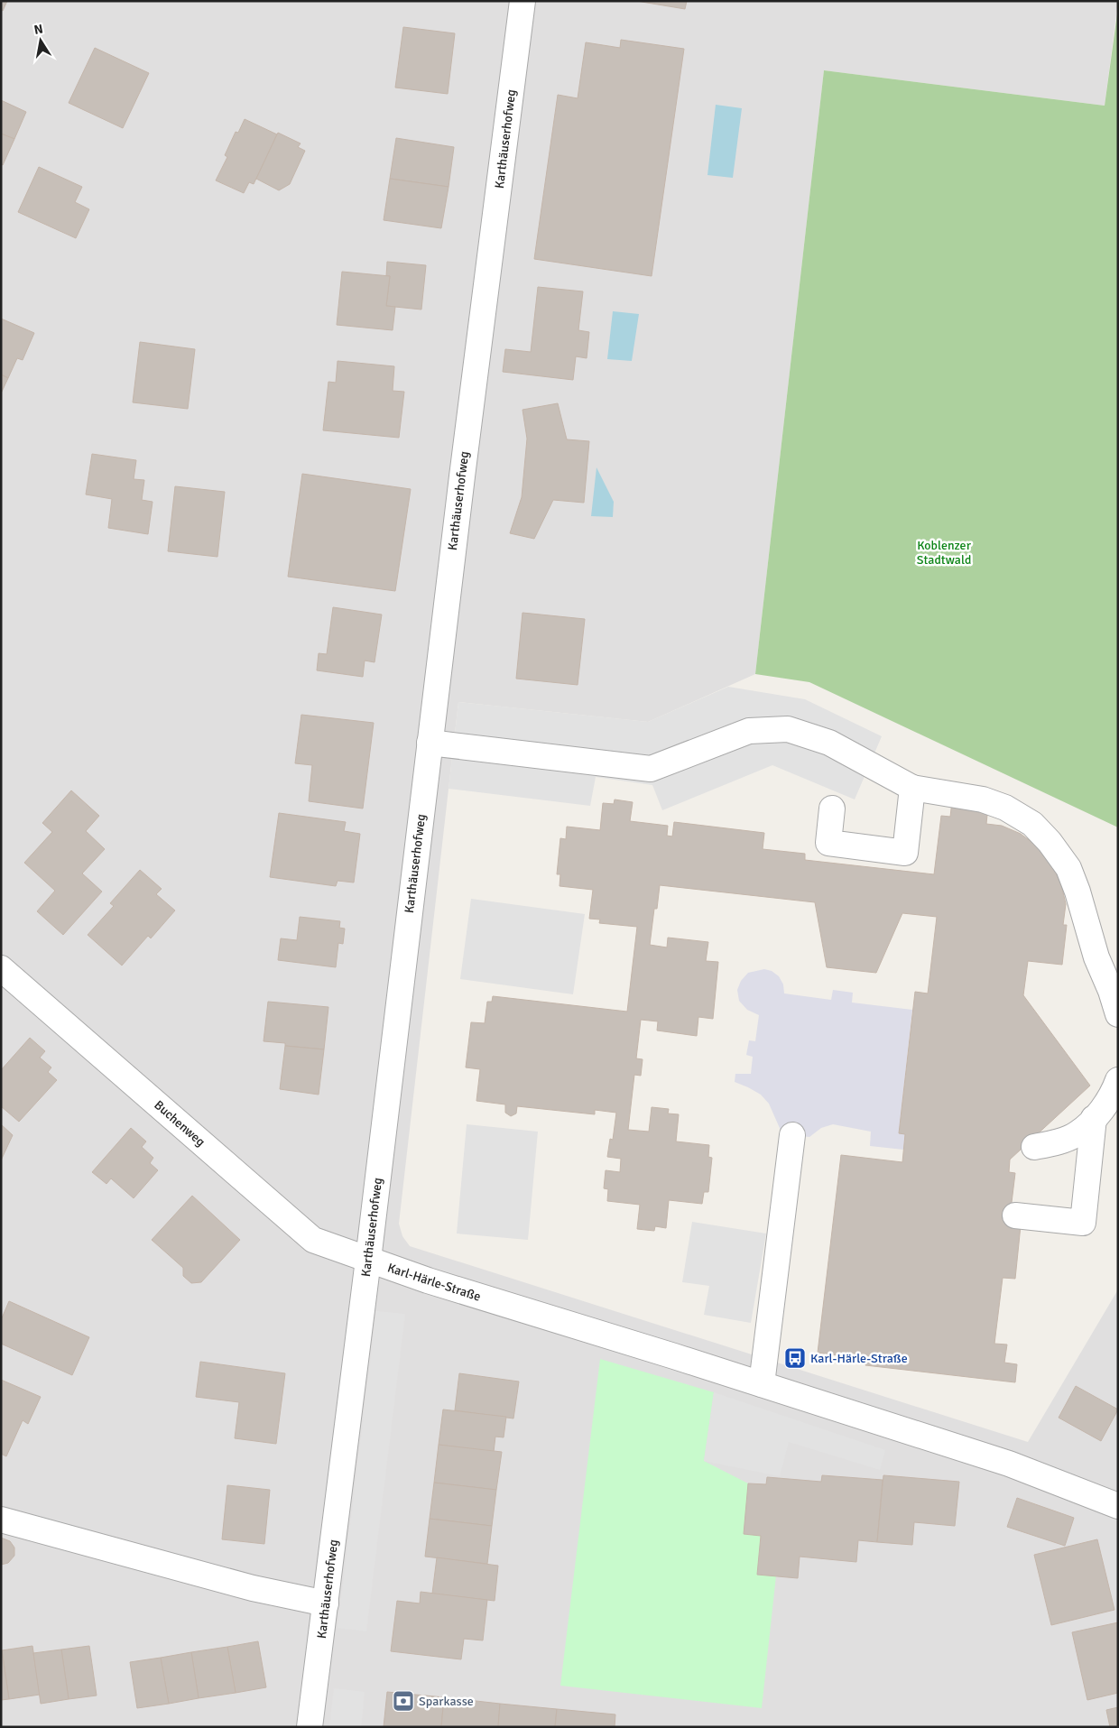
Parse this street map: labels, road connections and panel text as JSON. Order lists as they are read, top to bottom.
{
  "streets": {
    "street": ["Karthäuserhofweg", "Buchenweg", "Karl-Härle-Straße"]
  },
  "crossings": [
    ["Karthäuserhofweg", "Buchenweg"],
    ["Karthäuserhofweg", "Karl-Härle-Straße"],
    ["Buchenweg", "Karl-Härle-Straße"]
  ],
  "parks": ["Koblenzer Stadtwald"],
  "places": {
    "bus stop": ["Karl-Härle-Straße"],
    "bank": ["Sparkasse"]
  },
  "north": "top"
}
